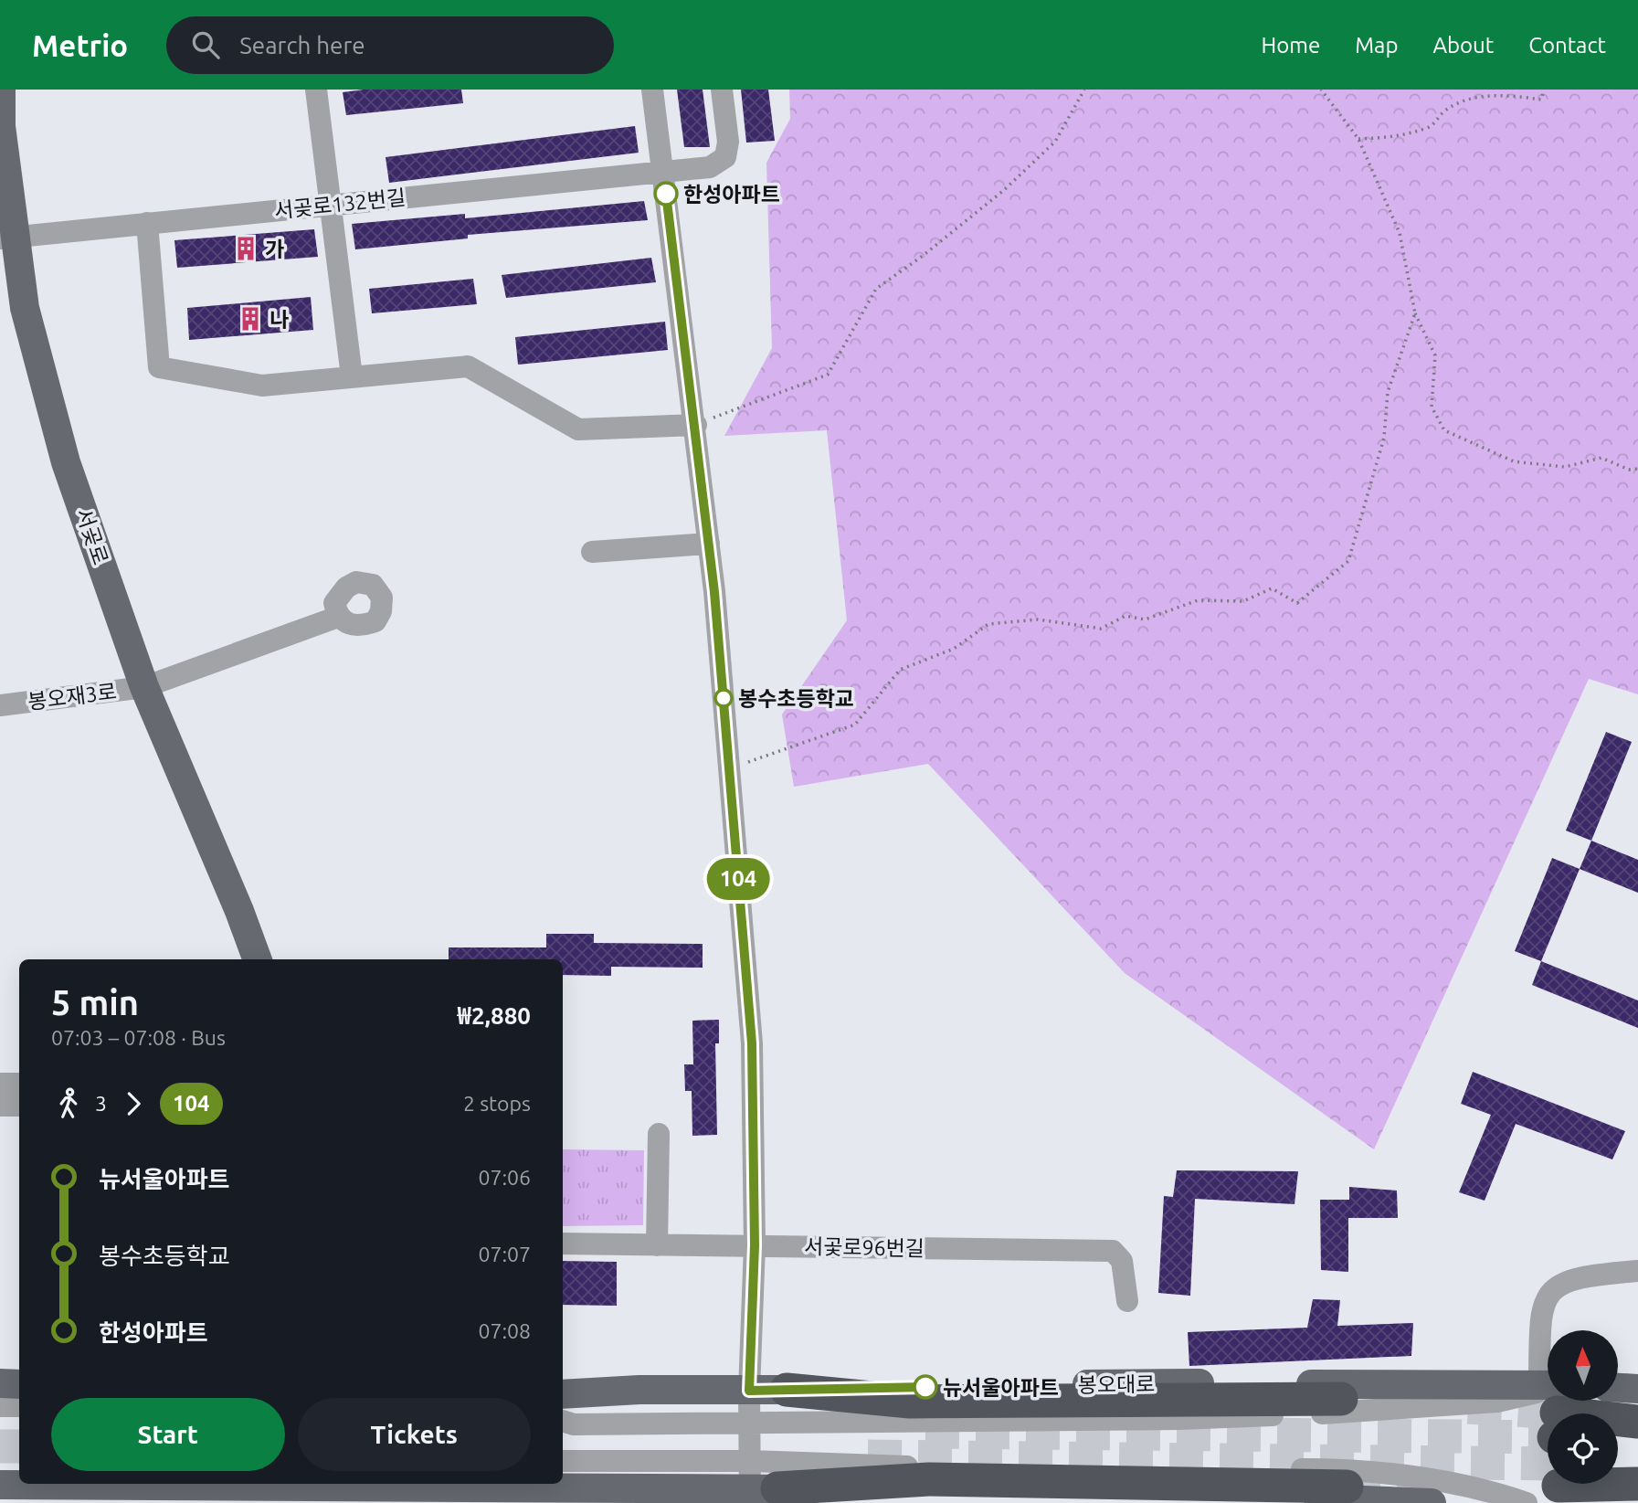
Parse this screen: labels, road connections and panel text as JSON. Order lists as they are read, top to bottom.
{
  "streets": {
    "main road": ["서곶로", "봉오대로"],
    "street": ["서곶로132번길", "봉오재3로", "서곷로96번길"]
  },
  "crossings": [
    ["서곶로132번길", "서곶로"],
    ["서곶로", "봉오재3로"]
  ],
  "places": {
    "other": ["한성아파트", "봉수초등학교", "뉴서울아파트"],
    "building": ["가", "나"]
  },
  "lines": ["bus line 104"],
  "north": "top",
  "page": {
    "header": "Metrio",
    "search": "Search here",
    "nav": [
      "Home",
      "Map",
      "About",
      "Contact"
    ],
    "on_map": "104",
    "heading": ["5 min", "07:03 – 07:08 · Bus", "₩2,880"],
    "legs": ["3", "104", "2 stops"],
    "list": [
      {
        "name": "뉴서울아파트",
        "value": "07:06"
      },
      {
        "name": "봉수초등학교",
        "value": "07:07"
      },
      {
        "name": "한성아파트",
        "value": "07:08"
      }
    ],
    "buttons": ["Start", "Tickets"]
  }
}
